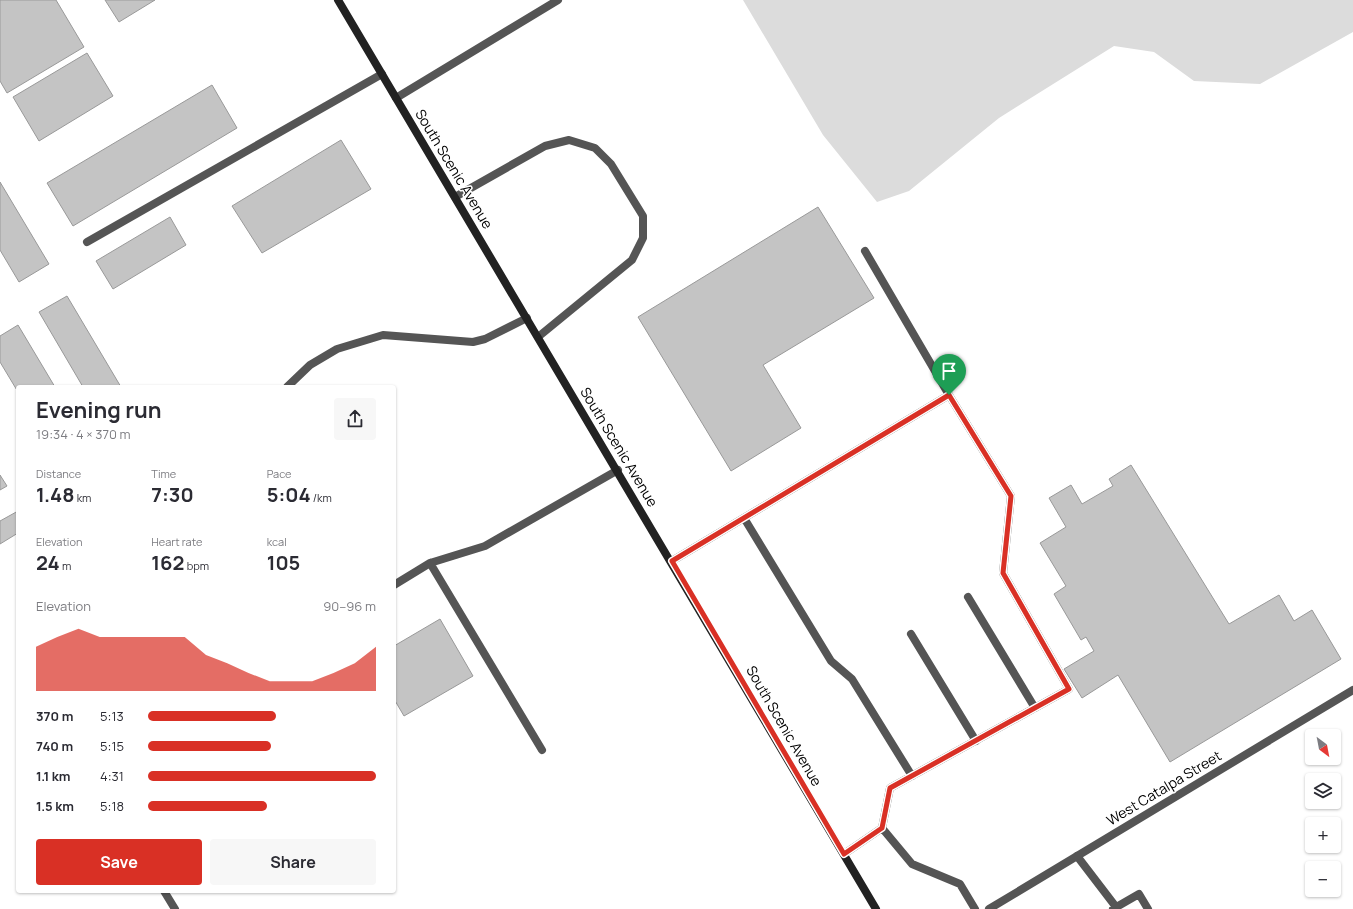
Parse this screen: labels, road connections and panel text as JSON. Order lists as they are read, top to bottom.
{
  "streets": {
    "main road": ["South Scenic Avenue"],
    "street": ["West Catalpa Street"]
  },
  "north": "bottom right",
  "page": {
    "heading": ["Evening run", "19:34 · 4 × 370 m"],
    "stats": [
      ["Distance", "1.48 km"],
      ["Time", "7:30"],
      ["Pace", "5:04 /km"],
      ["Elevation", "24 m"],
      ["Heart rate", "162 bpm"],
      ["kcal", "105"]
    ],
    "chart": ["Elevation", "90–96 m"],
    "list": [
      {
        "name": "370 m",
        "note": "5:13"
      },
      {
        "name": "740 m",
        "note": "5:15"
      },
      {
        "name": "1.1 km",
        "note": "4:31"
      },
      {
        "name": "1.5 km",
        "note": "5:18"
      }
    ],
    "map_buttons": ["+", "−"],
    "buttons": ["Save", "Share"]
  }
}
